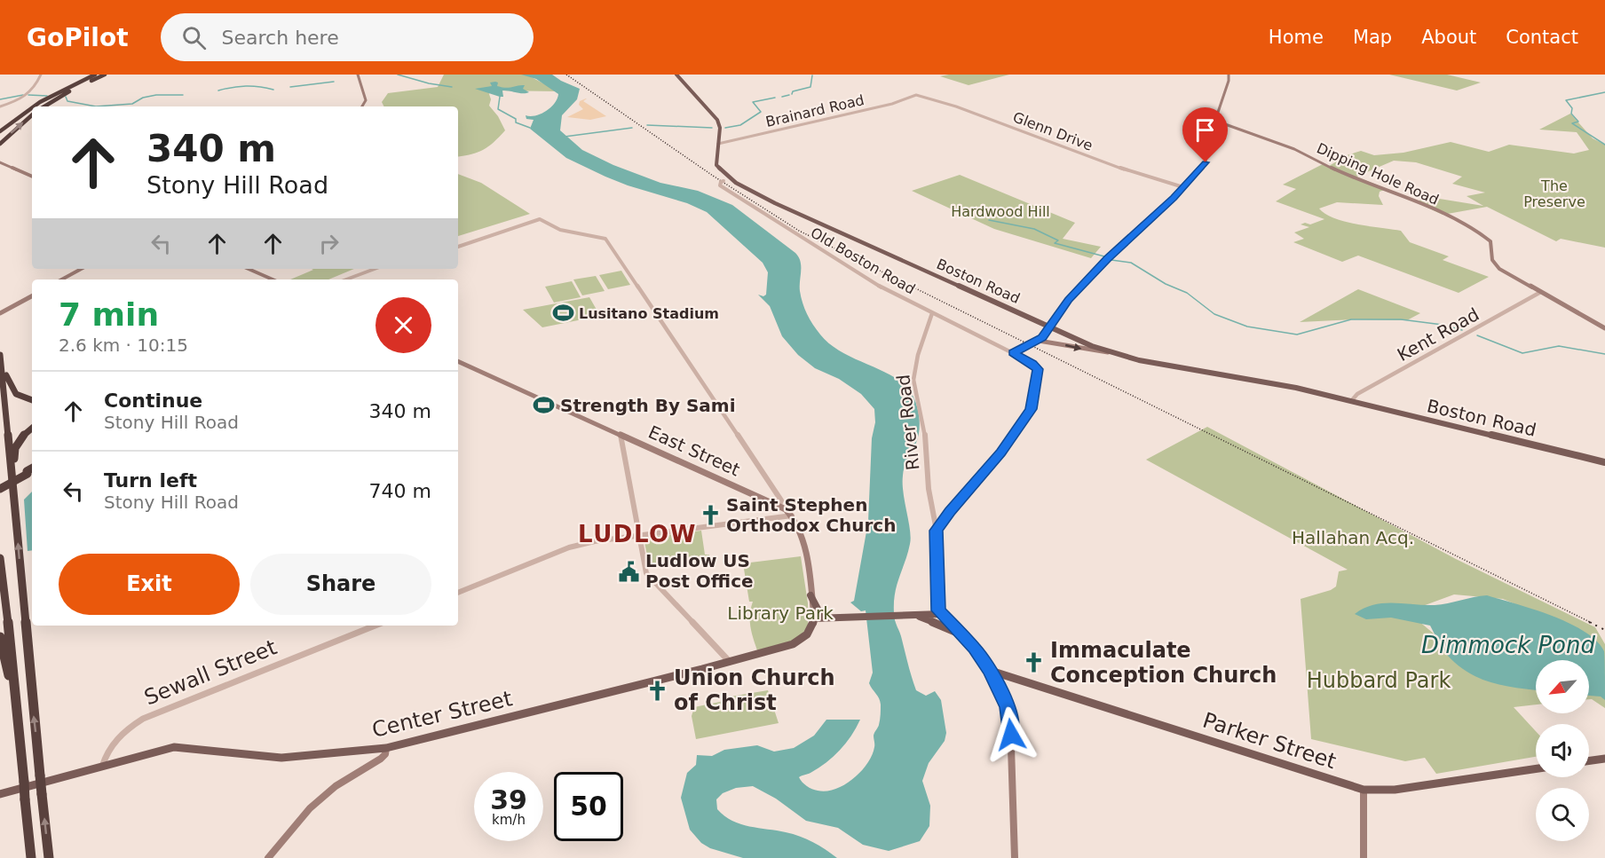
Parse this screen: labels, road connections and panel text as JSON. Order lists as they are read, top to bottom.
{
  "streets": {
    "main road": [
      "Dipping Hole Road",
      "Boston Road",
      "East Street",
      "Center Street",
      "Parker Street"
    ],
    "street": [
      "Brainard Road",
      "Glenn Drive",
      "Old Boston Road",
      "Kent Road",
      "River Road",
      "Sewall Street"
    ]
  },
  "crossings": [
    ["Brainard Road", "Glenn Drive"],
    ["Dipping Hole Road", "Kent Road"],
    ["Old Boston Road", "Boston Road"],
    ["Old Boston Road", "River Road"],
    ["Boston Road", "Kent Road"],
    ["Sewall Street", "Center Street"]
  ],
  "districts": ["LUDLOW"],
  "water": ["Dimmock Pond"],
  "parks": [
    "The Preserve",
    "Hardwood Hill",
    "Hallahan Acq.",
    "Library Park",
    "Hubbard Park"
  ],
  "places": {
    "sports": ["Lusitano Stadium", "Strength By Sami"],
    "church": ["Saint Stephen Orthodox Church", "Immaculate Conception Church", "Union Church of Christ"],
    "public building": ["Ludlow US Post Office"]
  },
  "north": "bottom left",
  "page": {
    "header": "GoPilot",
    "search": "Search here",
    "nav": [
      "Home",
      "Map",
      "About",
      "Contact"
    ],
    "turn": ["340 m", "Stony Hill Road"],
    "heading": ["7 min", "2.6 km · 10:15"],
    "list": [
      {
        "name": "Continue",
        "note": "Stony Hill Road",
        "value": "340 m"
      },
      {
        "name": "Turn left",
        "note": "Stony Hill Road",
        "value": "740 m"
      }
    ],
    "buttons": ["Exit", "Share"],
    "speed": "39 km/h",
    "limit": "50"
  }
}
